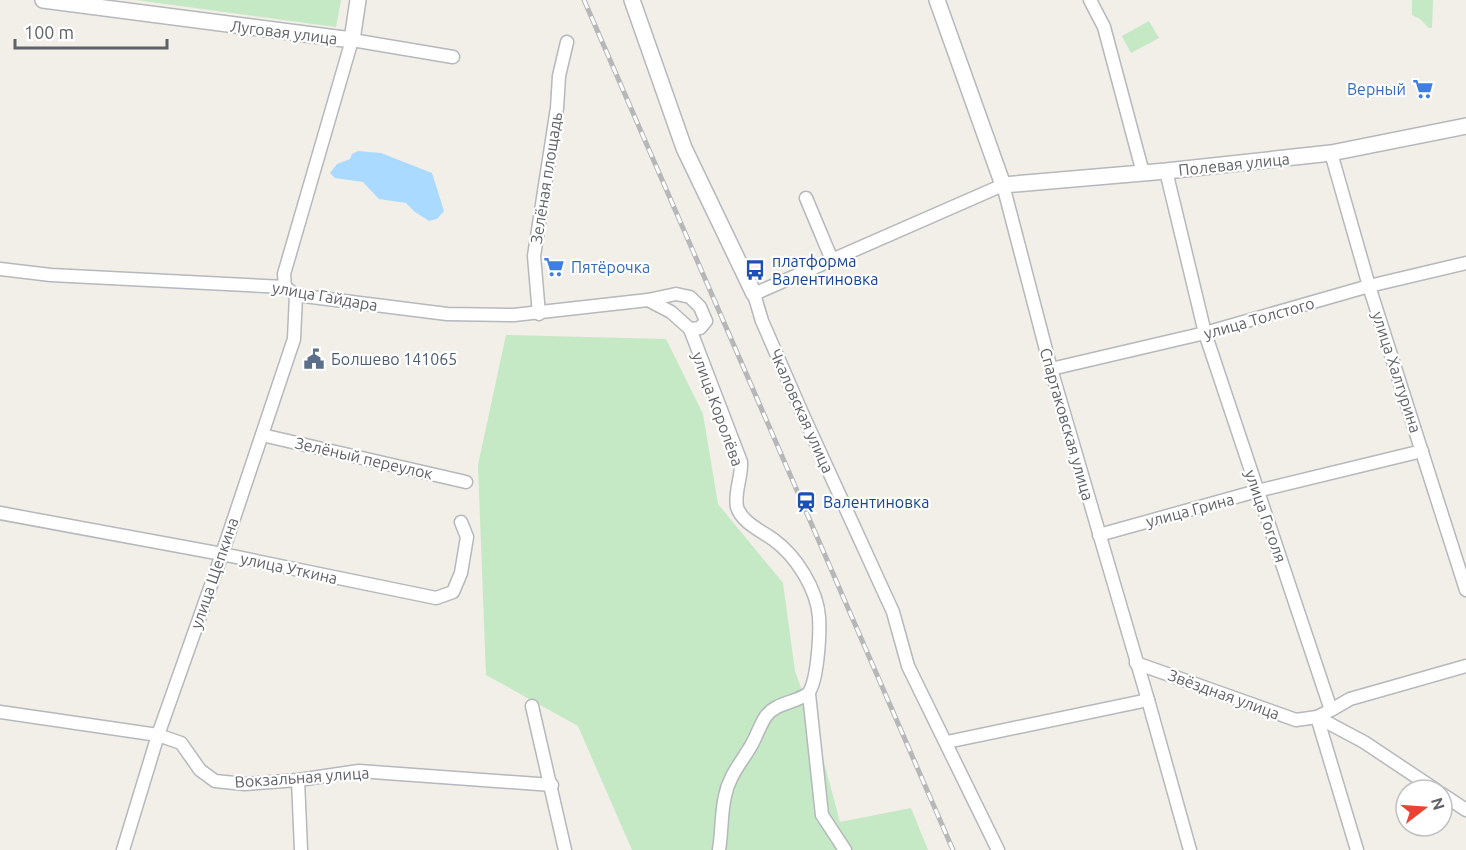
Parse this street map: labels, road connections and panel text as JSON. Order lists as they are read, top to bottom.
{
  "streets": {
    "street": [
      "Луговая улица",
      "Полевая улица",
      "Зелёная площадь",
      "улица Гайдара",
      "улица Толстого",
      "улица Халтурина",
      "улица Королёва",
      "Чкаловская улица",
      "Спартаковская улица",
      "Зелёный переулок",
      "улица Грина",
      "улица Гоголя",
      "улица Уткина",
      "улица Щепкина",
      "Звёздная улица",
      "Вокзальная улица"
    ]
  },
  "crossings": [
    ["Полевая улица", "улица Халтурина"],
    ["Полевая улица", "Спартаковская улица"],
    ["Полевая улица", "улица Гоголя"],
    ["Зелёная площадь", "улица Гайдара"],
    ["улица Гайдара", "улица Королёва"],
    ["улица Гайдара", "улица Щепкина"],
    ["улица Толстого", "улица Халтурина"],
    ["улица Толстого", "Спартаковская улица"],
    ["улица Толстого", "улица Гоголя"],
    ["улица Халтурина", "улица Грина"],
    ["Спартаковская улица", "улица Грина"],
    ["Спартаковская улица", "Звёздная улица"],
    ["Зелёный переулок", "улица Щепкина"],
    ["улица Грина", "улица Гоголя"],
    ["улица Уткина", "улица Щепкина"],
    ["улица Щепкина", "Вокзальная улица"]
  ],
  "places": {
    "supermarket": ["Верный", "Пятёрочка"],
    "bus stop": ["платформа Валентиновка"],
    "public building": ["Болшево 141065"],
    "station": ["Валентиновка"]
  },
  "scale_bar": "100 m",
  "north": "right"
}
